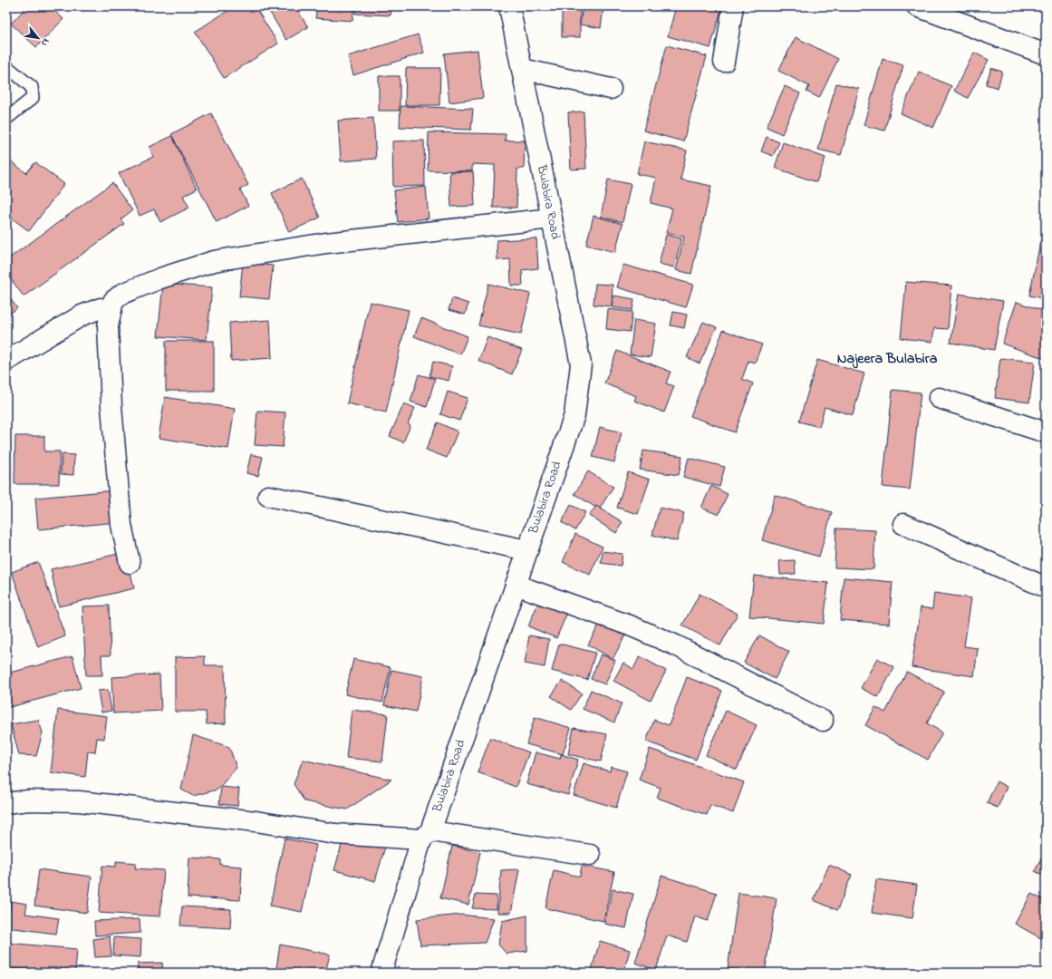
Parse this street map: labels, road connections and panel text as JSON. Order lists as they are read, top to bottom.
{
  "streets": {
    "street": ["Bulabira Road"]
  },
  "districts": ["Najeera Bulabira"],
  "north": "bottom right"
}
